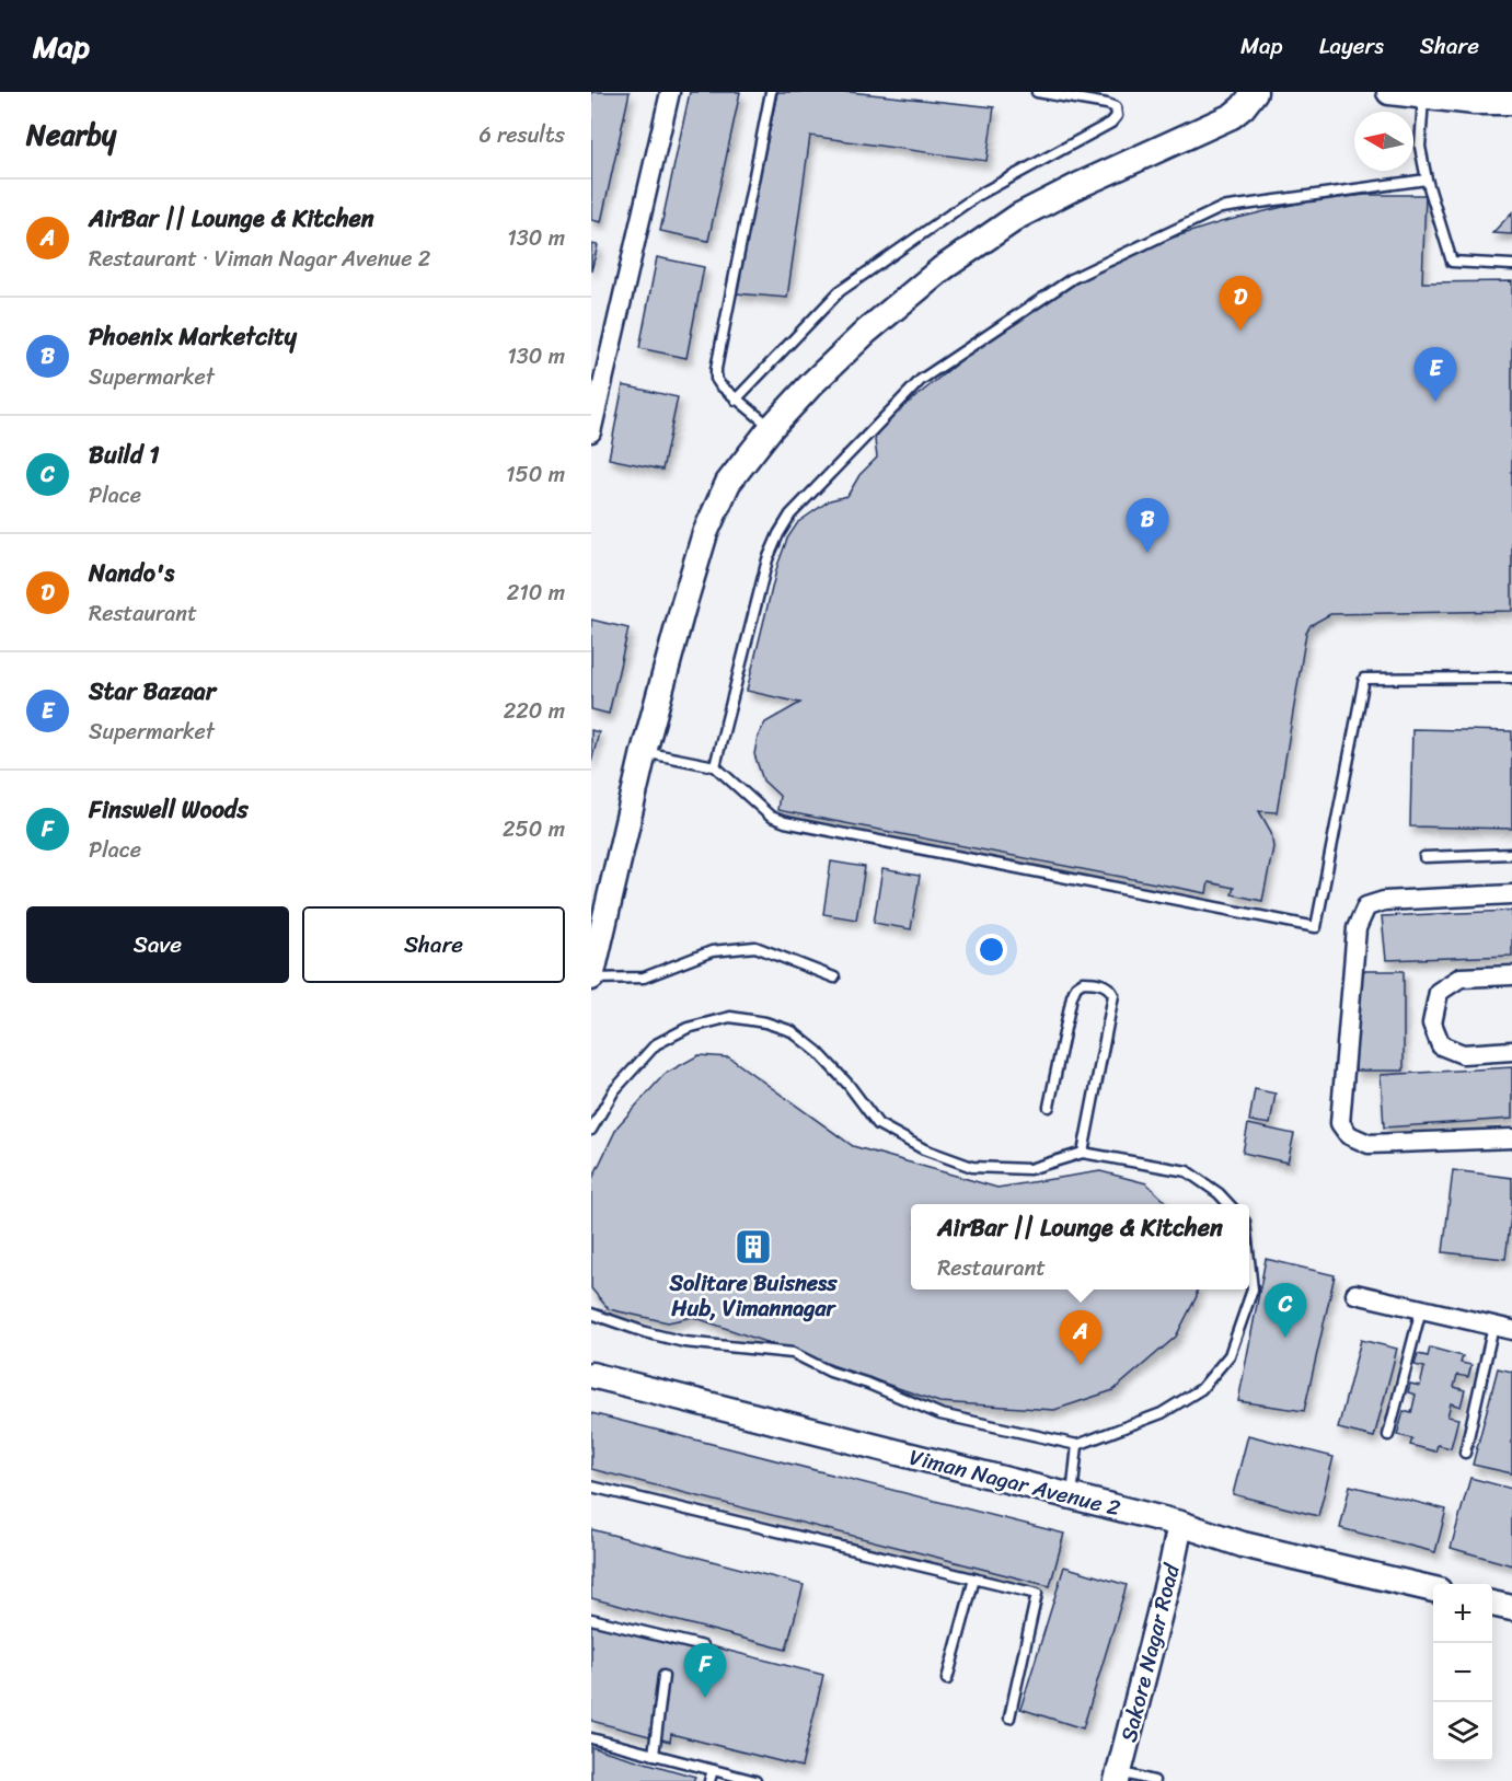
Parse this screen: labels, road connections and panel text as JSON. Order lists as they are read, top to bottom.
{
  "streets": {
    "street": ["Viman Nagar Avenue 2", "Sakore Nagar Road"]
  },
  "crossings": [
    ["Viman Nagar Avenue 2", "Sakore Nagar Road"]
  ],
  "places": {
    "building": ["Solitare Buisness Hub, Vimannagar"]
  },
  "north": "left",
  "page": {
    "header": "Map",
    "nav": ["Map", "Layers", "Share"],
    "heading": ["Nearby", "6 results"],
    "list": [
      {
        "mark": "A",
        "name": "AirBar || Lounge & Kitchen",
        "note": "Restaurant · Viman Nagar Avenue 2",
        "value": "130 m"
      },
      {
        "mark": "B",
        "name": "Phoenix Marketcity",
        "note": "Supermarket",
        "value": "130 m"
      },
      {
        "mark": "C",
        "name": "Build 1",
        "note": "Place",
        "value": "150 m"
      },
      {
        "mark": "D",
        "name": "Nando's",
        "note": "Restaurant",
        "value": "210 m"
      },
      {
        "mark": "E",
        "name": "Star Bazaar",
        "note": "Supermarket",
        "value": "220 m"
      },
      {
        "mark": "F",
        "name": "Finswell Woods",
        "note": "Place",
        "value": "250 m"
      }
    ],
    "pins": [
      "D",
      "E",
      "B",
      "C",
      "A",
      "F"
    ],
    "buttons": ["Save", "Share"],
    "popup": ["AirBar || Lounge & Kitchen", "Restaurant"],
    "map_buttons": ["+", "−"]
  }
}
